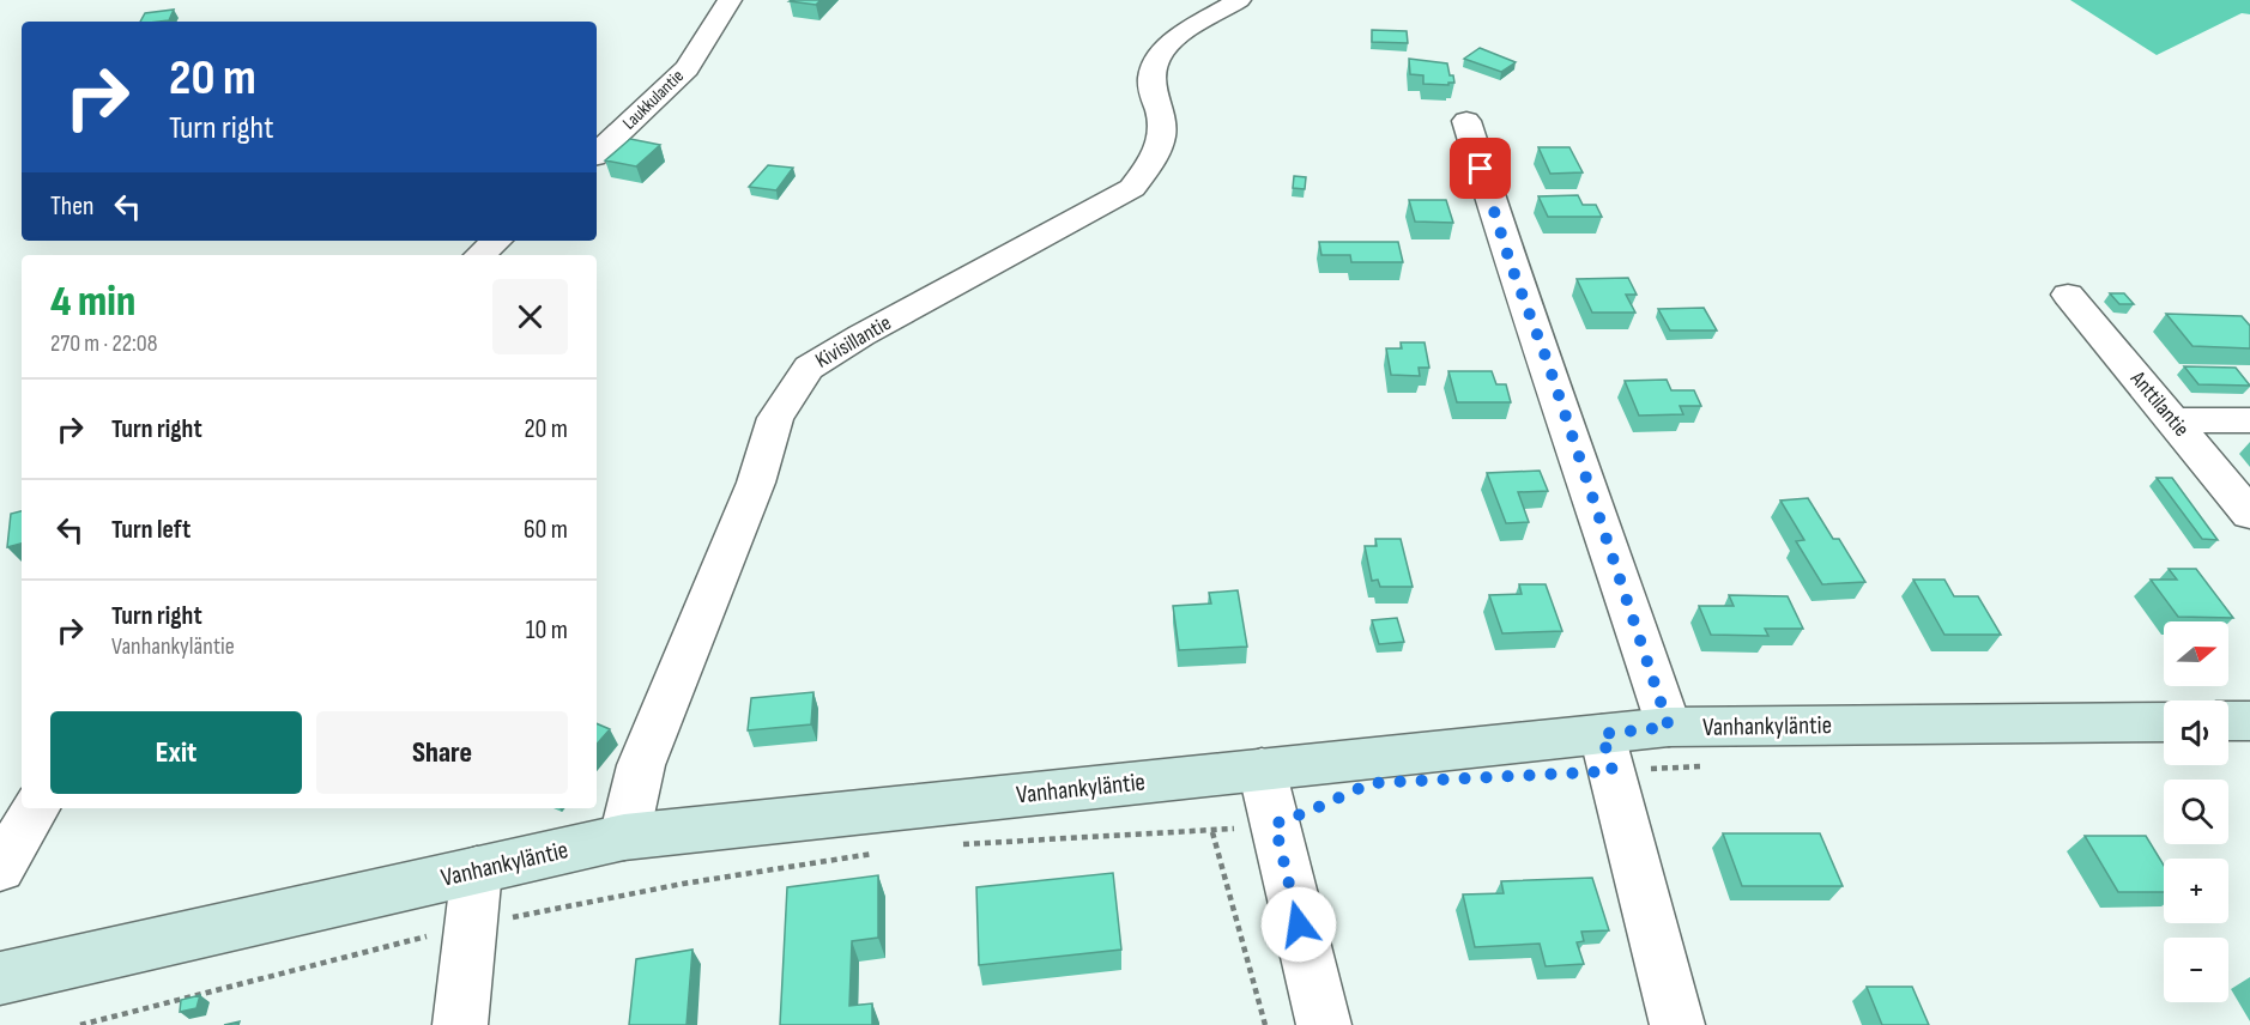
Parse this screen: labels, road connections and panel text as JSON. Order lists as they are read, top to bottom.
{
  "streets": {
    "street": [
      "Laukkulantie",
      "Kivisillantie",
      "Anttilantie",
      "Vanhankyläntie"
    ]
  },
  "crossings": [
    ["Kivisillantie", "Vanhankyläntie"]
  ],
  "north": "right",
  "page": {
    "turn": ["20 m", "Turn right"],
    "then": "Then",
    "heading": ["4 min", "270 m · 22:08"],
    "list": [
      {
        "name": "Turn right",
        "value": "20 m"
      },
      {
        "name": "Turn left",
        "value": "60 m"
      },
      {
        "name": "Turn right",
        "note": "Vanhankyläntie",
        "value": "10 m"
      }
    ],
    "map_buttons": ["+", "−"],
    "buttons": ["Exit", "Share"]
  }
}
